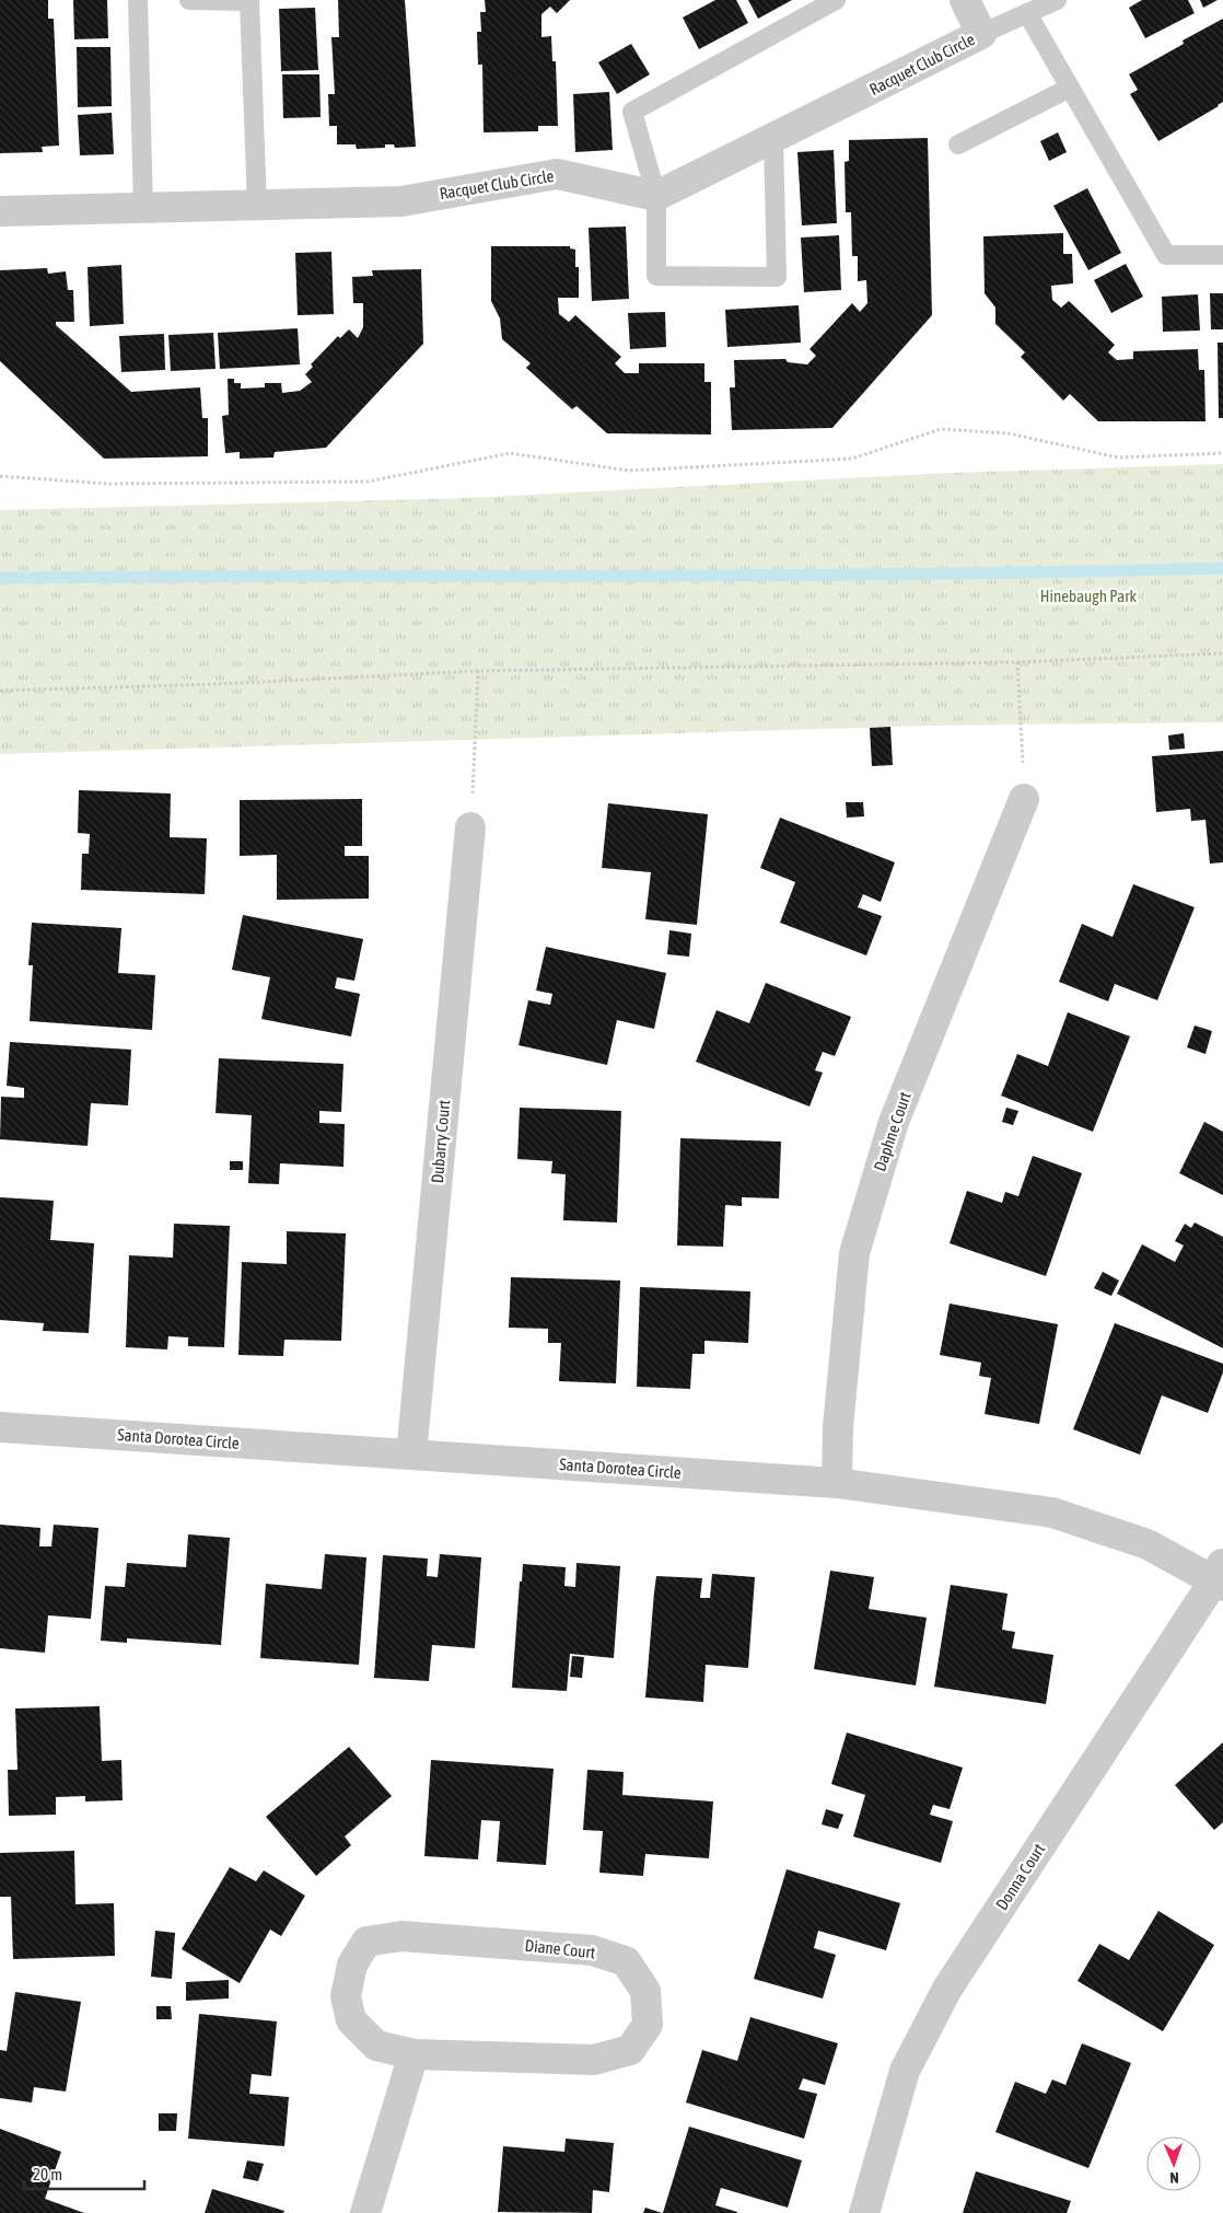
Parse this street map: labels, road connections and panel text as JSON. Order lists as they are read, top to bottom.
{
  "streets": {
    "street": [
      "Racquet Club Circle",
      "Daphne Court",
      "Dubarry Court",
      "Santa Dorotea Circle",
      "Donna Court",
      "Diane Court"
    ]
  },
  "crossings": [
    ["Daphne Court", "Santa Dorotea Circle"],
    ["Dubarry Court", "Santa Dorotea Circle"],
    ["Santa Dorotea Circle", "Donna Court"]
  ],
  "parks": ["Hinebaugh Park"],
  "scale_bar": "20 m",
  "north": "bottom"
}
